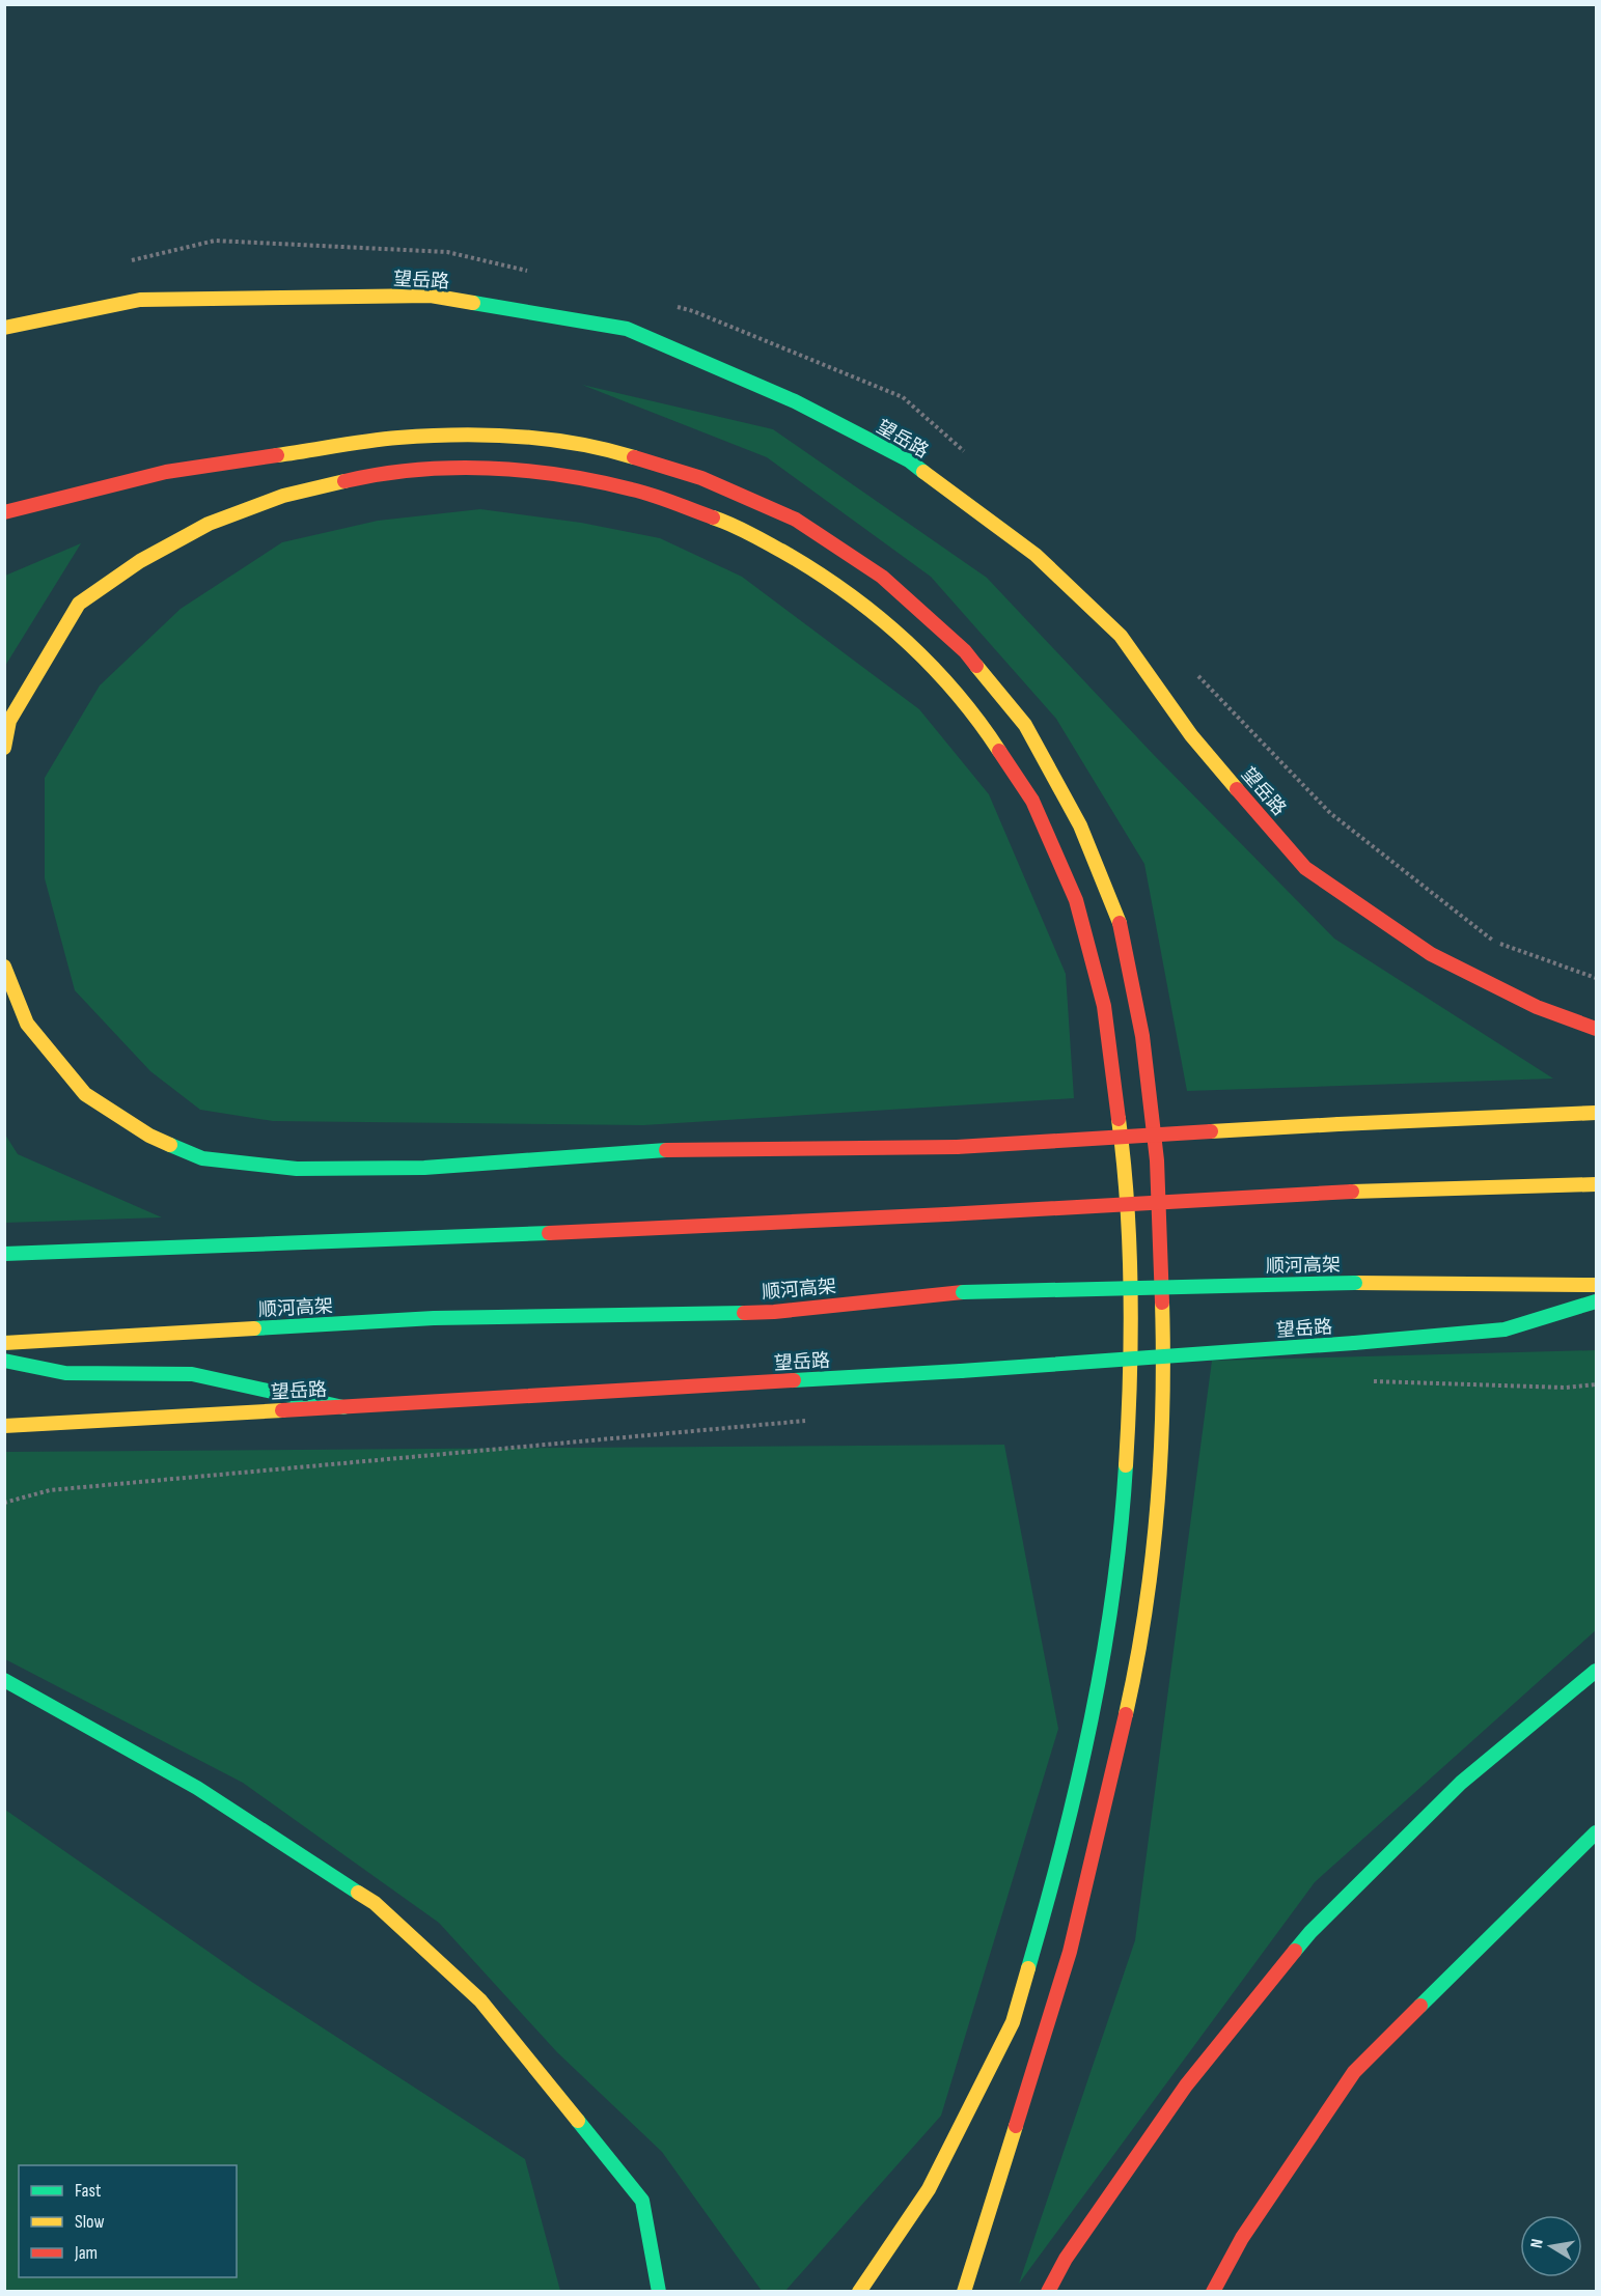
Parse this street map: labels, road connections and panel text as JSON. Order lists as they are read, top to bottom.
{
  "streets": {
    "main road": ["望岳路", "顺河高架"]
  },
  "legend": ["Fast", "Slow", "Jam"],
  "north": "left"
}
